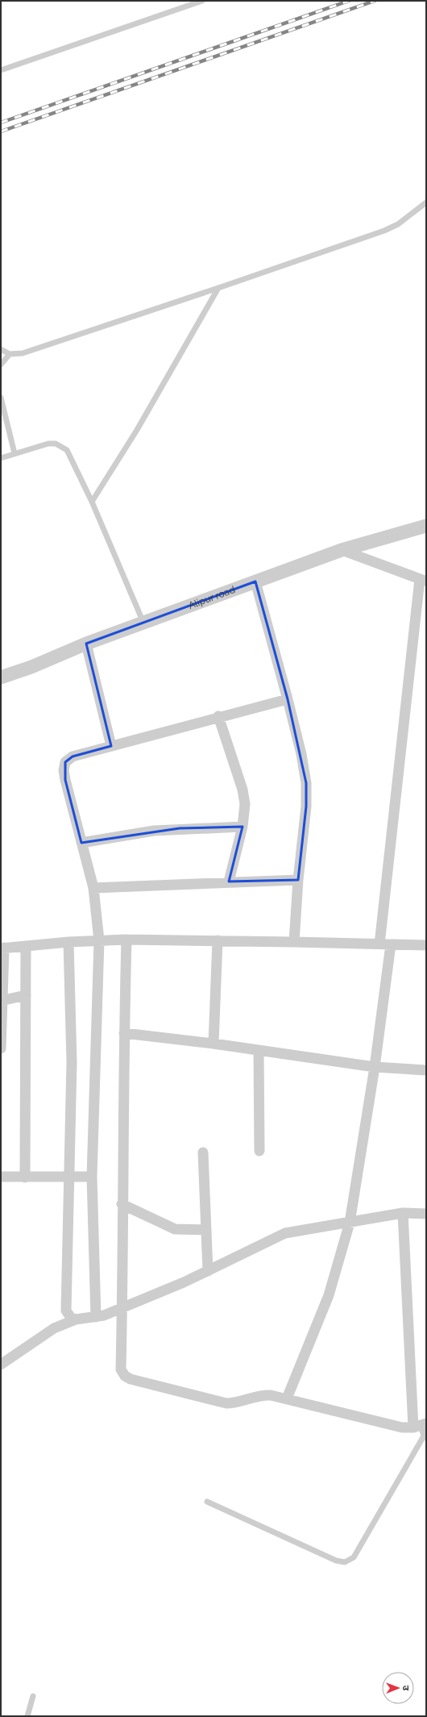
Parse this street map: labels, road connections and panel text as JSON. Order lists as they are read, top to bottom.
{
  "streets": {
    "street": ["Alipur road"]
  },
  "north": "right"
}
